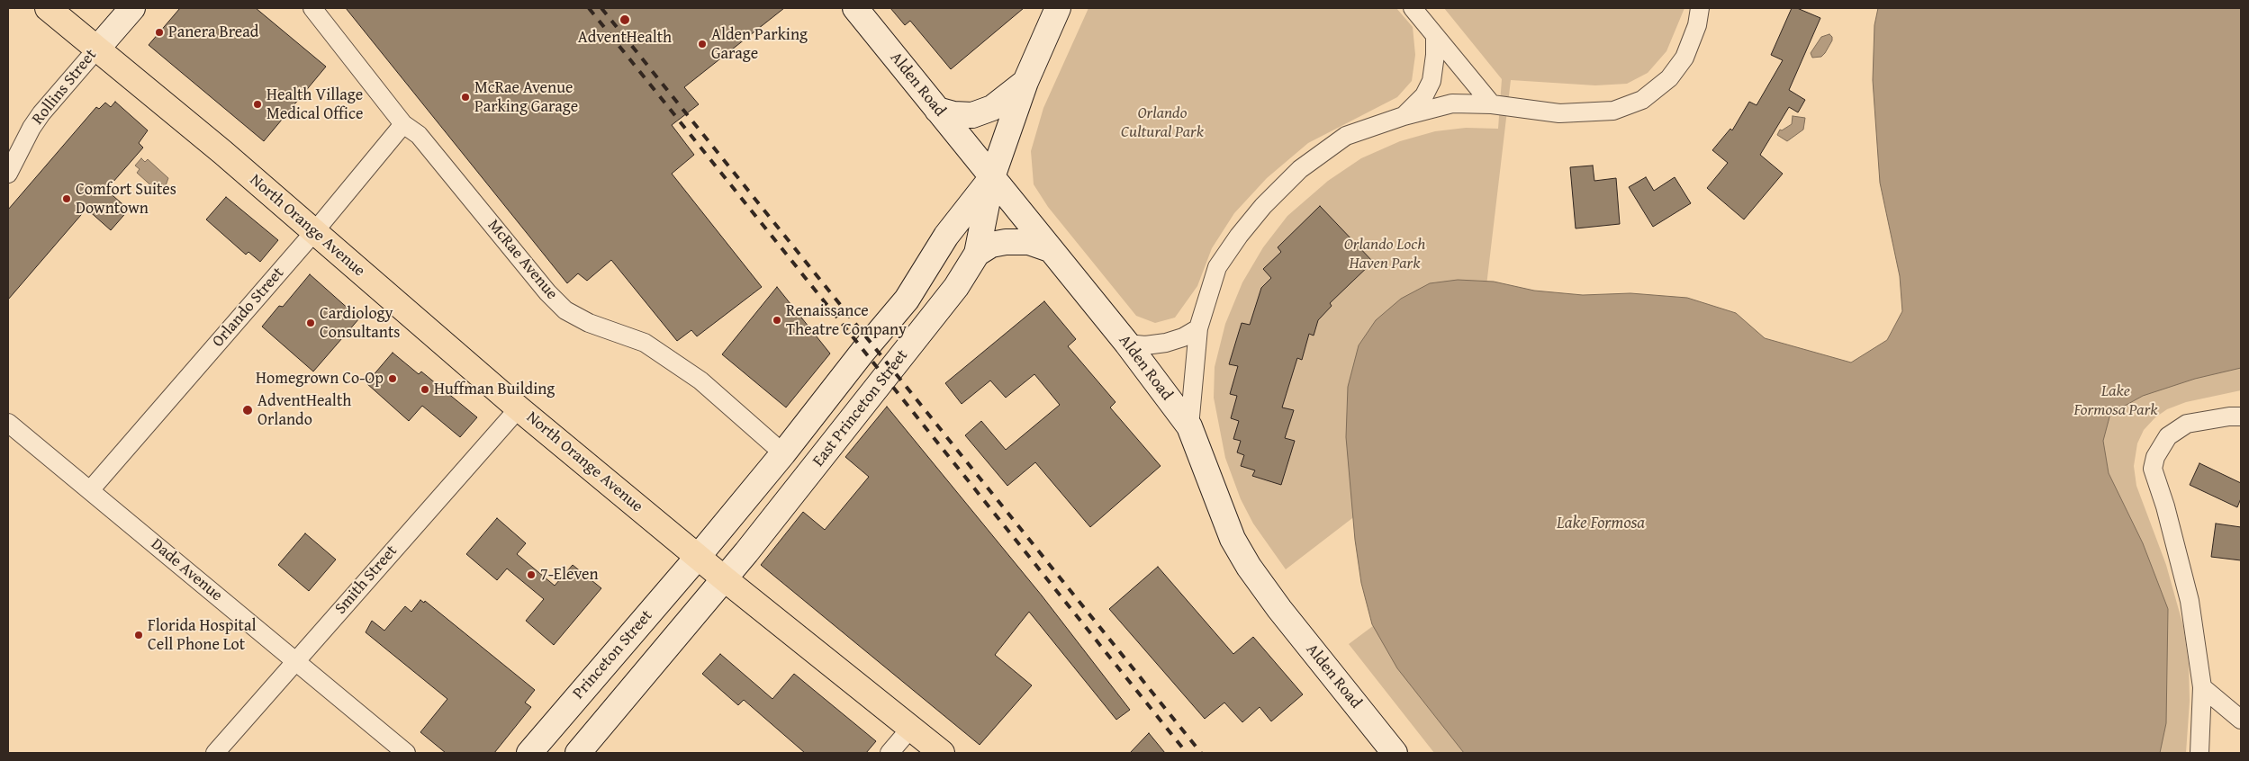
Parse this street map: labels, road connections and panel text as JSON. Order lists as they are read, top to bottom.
{
  "streets": {
    "main road": [
      "Alden Road",
      "Rollins Street",
      "North Orange Avenue",
      "East Princeton Street",
      "Princeton Street"
    ],
    "street": [
      "McRae Avenue",
      "Orlando Street",
      "Dade Avenue",
      "Smith Street"
    ]
  },
  "crossings": [
    ["Alden Road", "East Princeton Street"],
    ["Rollins Street", "North Orange Avenue"],
    ["North Orange Avenue", "Orlando Street"],
    ["North Orange Avenue", "East Princeton Street"],
    ["North Orange Avenue", "Smith Street"],
    ["North Orange Avenue", "Princeton Street"],
    ["McRae Avenue", "Orlando Street"],
    ["McRae Avenue", "East Princeton Street"],
    ["Orlando Street", "Dade Avenue"],
    ["East Princeton Street", "Princeton Street"],
    ["Dade Avenue", "Smith Street"]
  ],
  "water": ["Lake Formosa"],
  "parks": ["Orlando Cultural Park", "Orlando Loch Haven Park", "Lake Formosa Park"],
  "places": [
    "AdventHealth",
    "Panera Bread",
    "Alden Parking Garage",
    "McRae Avenue Parking Garage",
    "Health Village Medical Office",
    "Comfort Suites Downtown",
    "Renaissance Theatre Company",
    "Cardiology Consultants",
    "Homegrown Co-Op",
    "Huffman Building",
    "AdventHealth Orlando",
    "7-Eleven",
    "Florida Hospital Cell Phone Lot"
  ]
}
